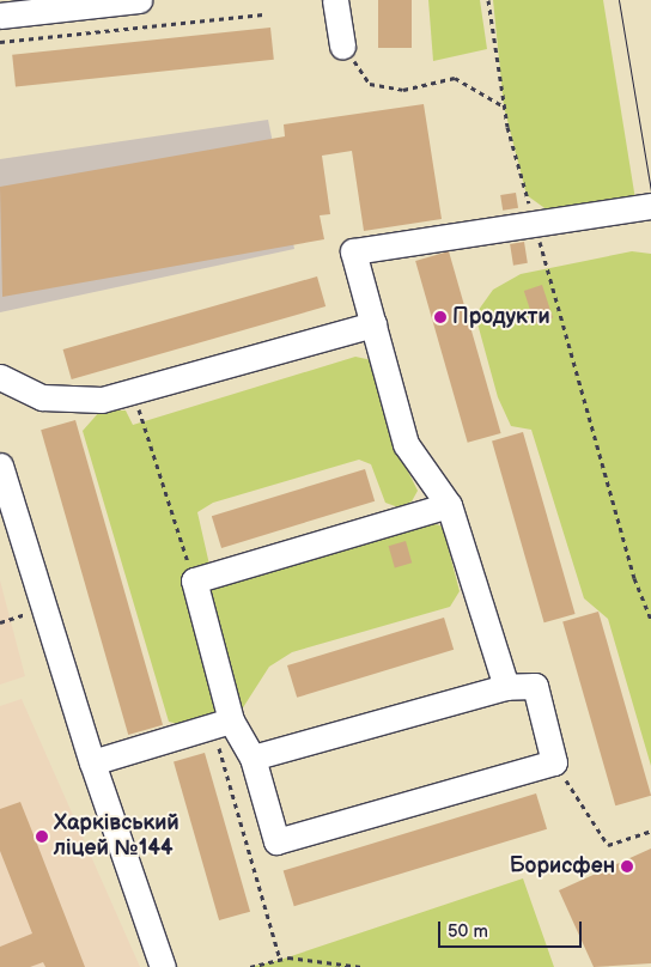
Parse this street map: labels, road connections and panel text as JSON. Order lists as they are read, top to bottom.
{
  "places": ["Продукти", "Харківський ліцей №144", "Борисфен"],
  "scale_bar": "50 m"
}
